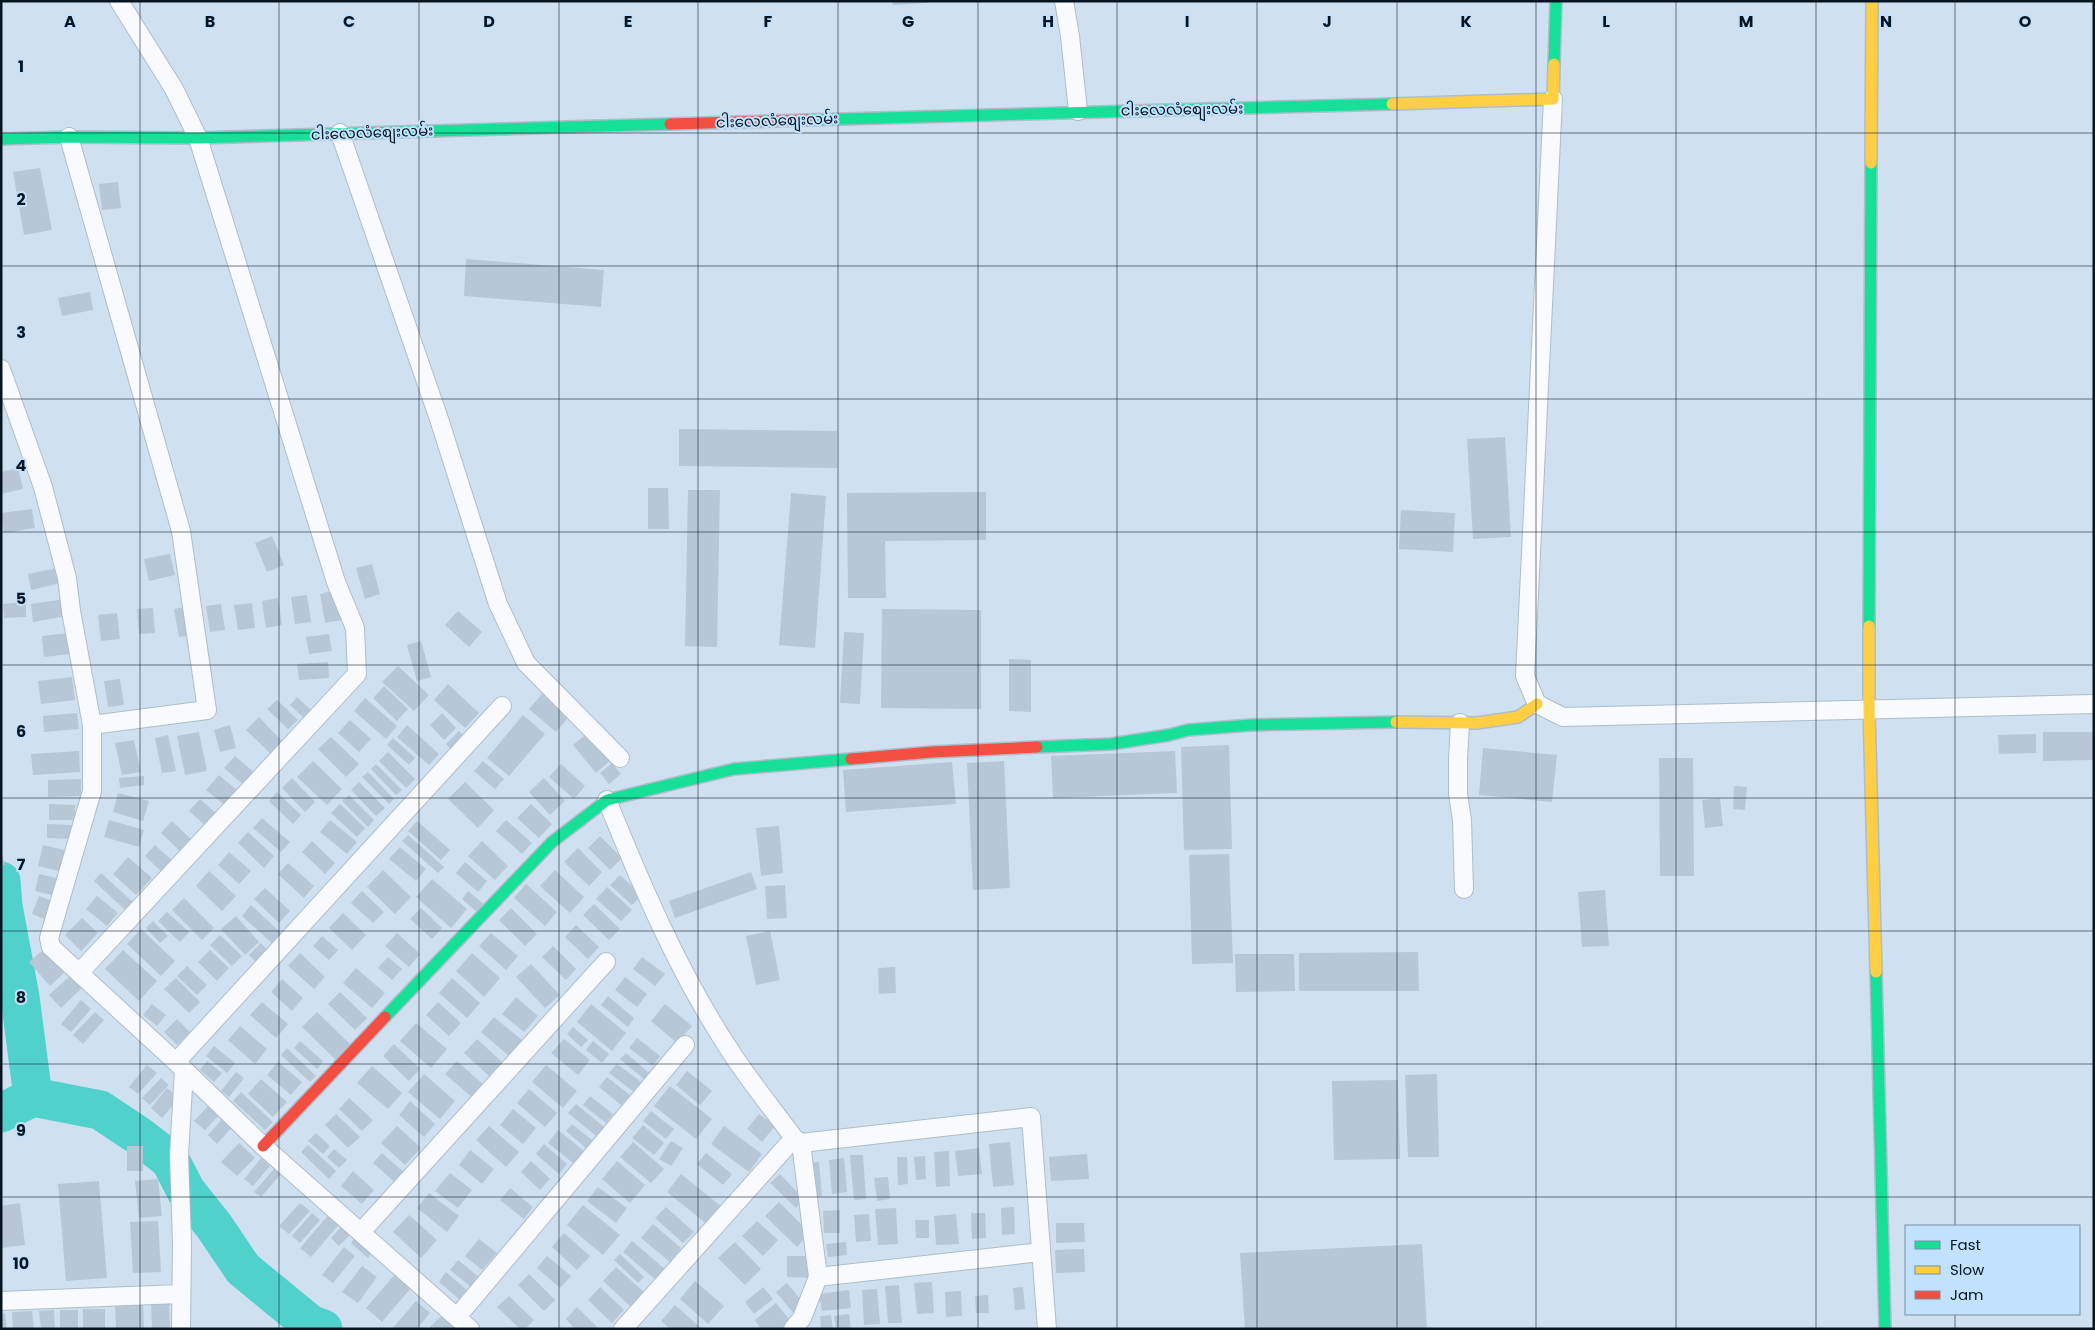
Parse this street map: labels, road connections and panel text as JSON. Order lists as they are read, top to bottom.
{
  "streets": {
    "street": ["ငါးလေလံစျေးလမ်း"]
  },
  "legend": ["Fast", "Slow", "Jam"],
  "grid": {
    "columns": [
      "A",
      "B",
      "C",
      "D",
      "E",
      "F",
      "G",
      "H",
      "I",
      "J",
      "K",
      "L",
      "M",
      "N",
      "O"
    ],
    "rows": [
      "1",
      "2",
      "3",
      "4",
      "5",
      "6",
      "7",
      "8",
      "9",
      "10"
    ]
  }
}
